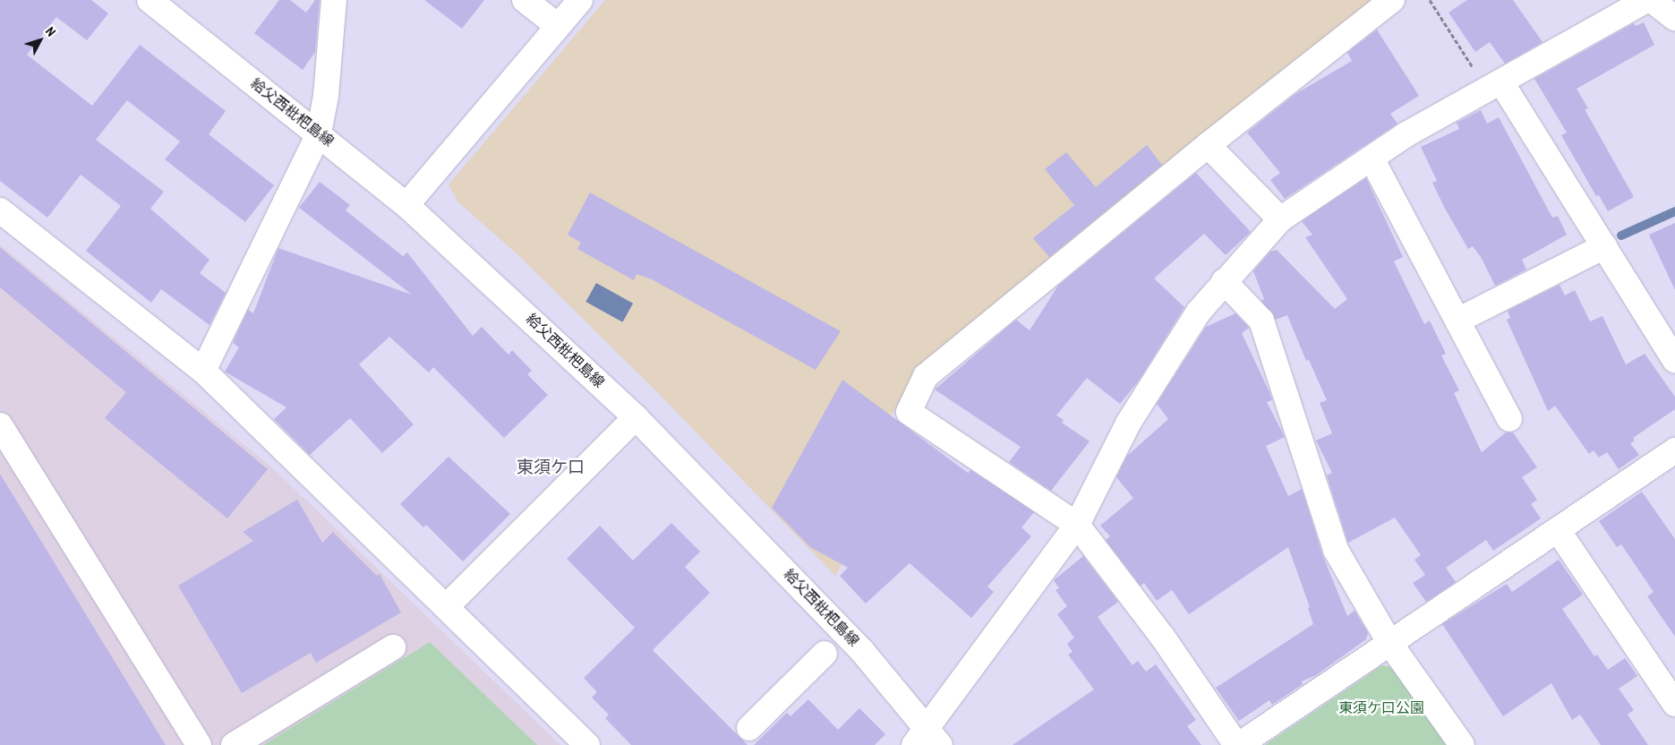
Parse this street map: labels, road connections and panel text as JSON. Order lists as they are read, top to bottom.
{
  "streets": {
    "street": ["給父西枇杷島線"]
  },
  "districts": ["東須ケ口"],
  "parks": ["東須ケ口公園"],
  "north": "top right"
}
